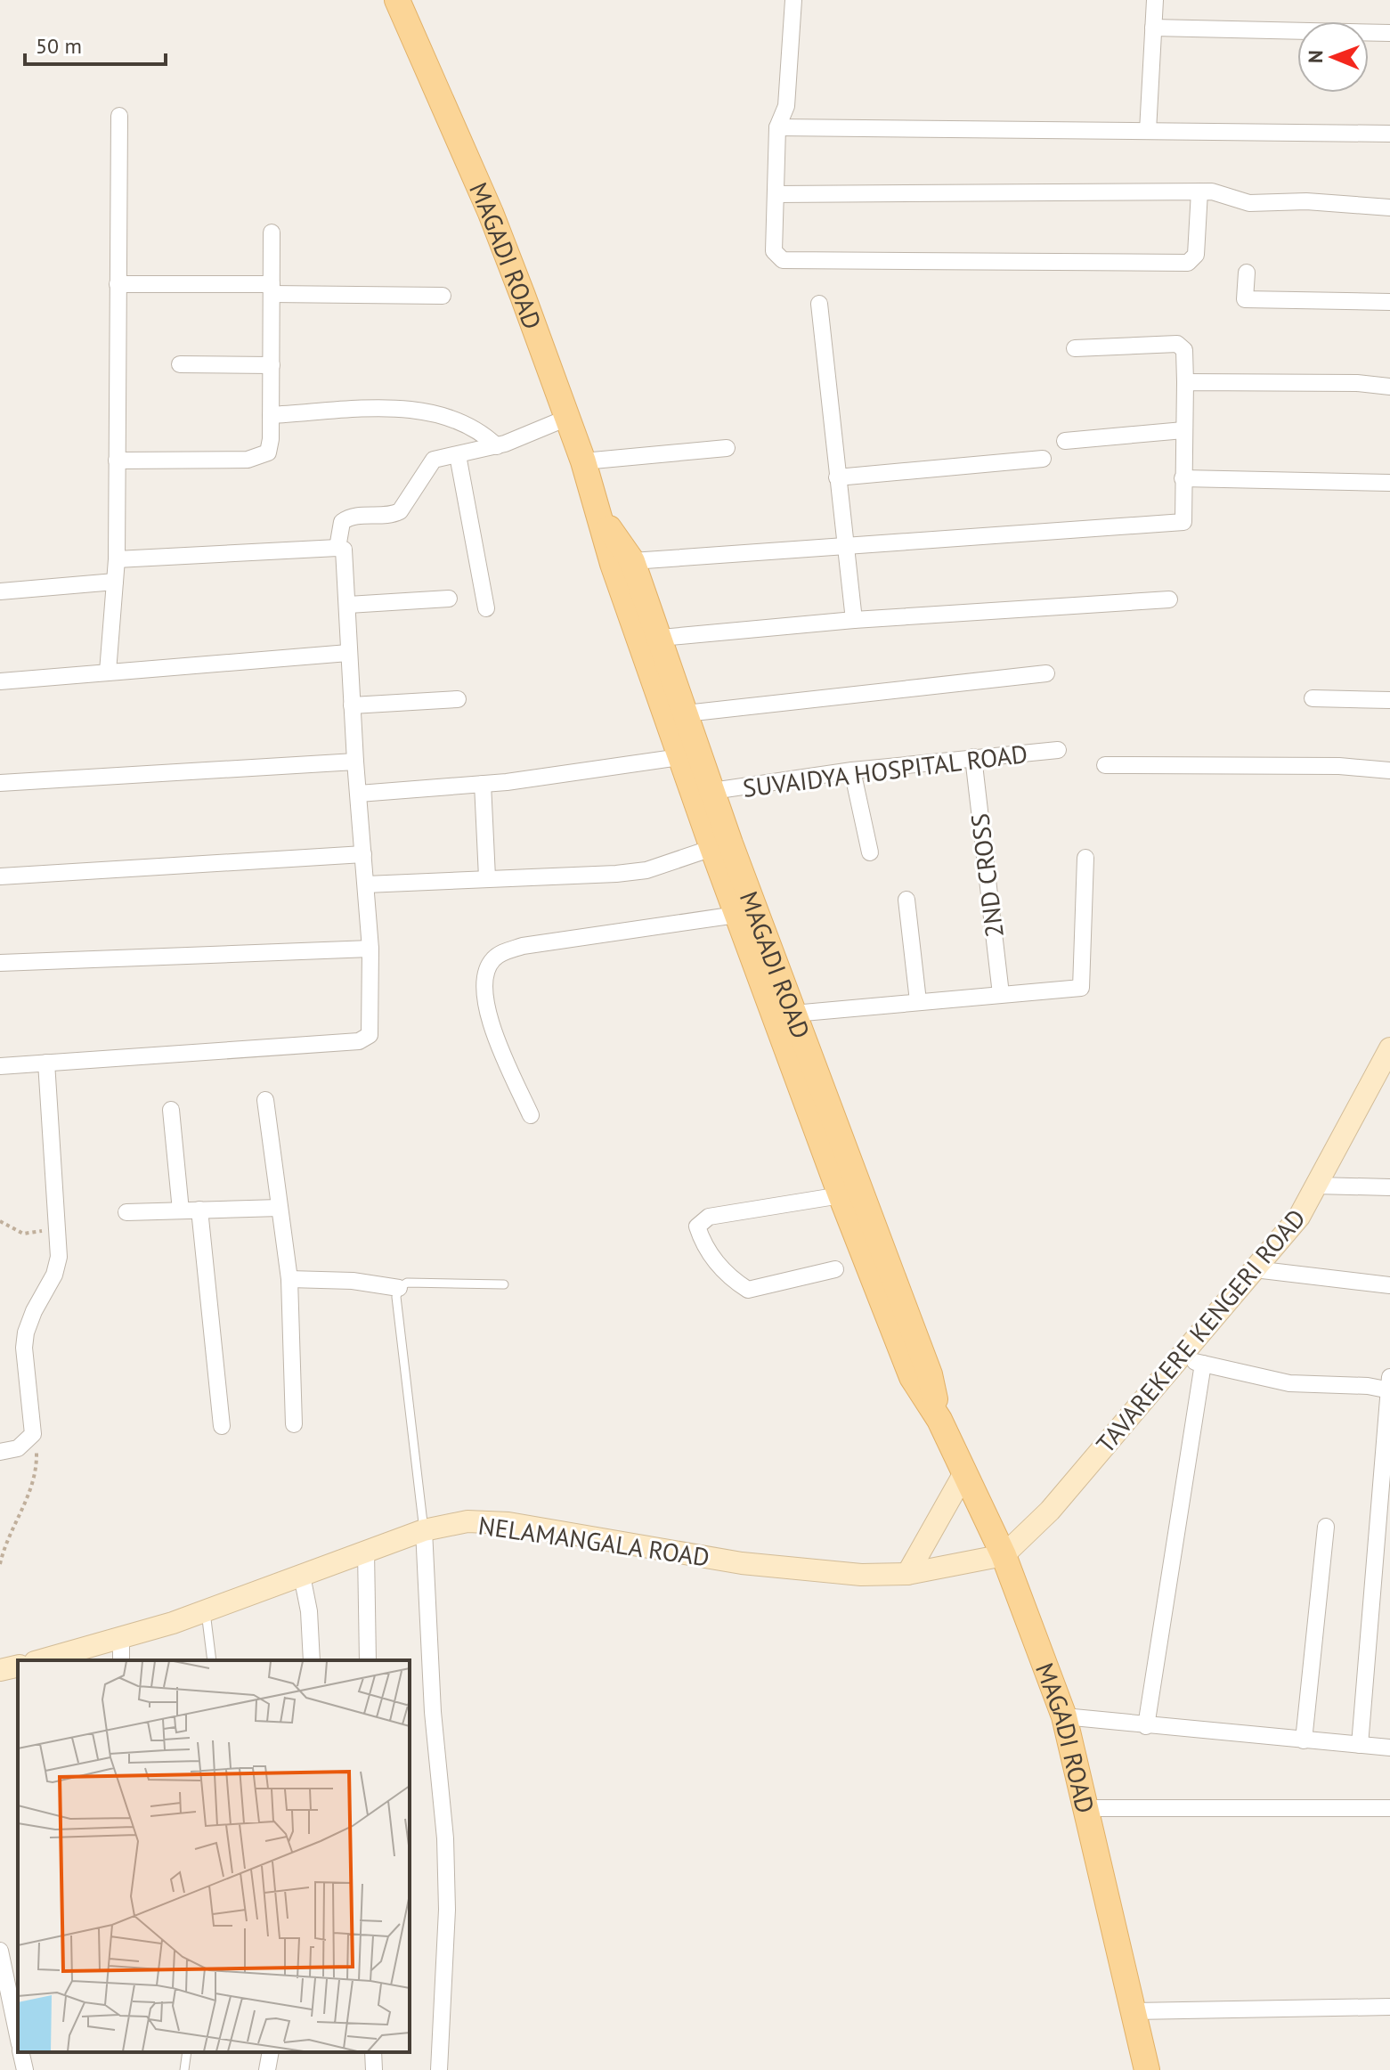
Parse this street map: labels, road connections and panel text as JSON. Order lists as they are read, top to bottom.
{
  "streets": {
    "main road": ["MAGADI ROAD", "TAVAREKERE KENGERI ROAD", "NELAMANGALA ROAD"],
    "street": ["SUVAIDYA HOSPITAL ROAD", "2ND CROSS"]
  },
  "crossings": [
    ["MAGADI ROAD", "SUVAIDYA HOSPITAL ROAD"],
    ["MAGADI ROAD", "TAVAREKERE KENGERI ROAD"],
    ["MAGADI ROAD", "NELAMANGALA ROAD"],
    ["SUVAIDYA HOSPITAL ROAD", "2ND CROSS"],
    ["TAVAREKERE KENGERI ROAD", "NELAMANGALA ROAD"]
  ],
  "scale_bar": "50 m",
  "north": "left"
}
